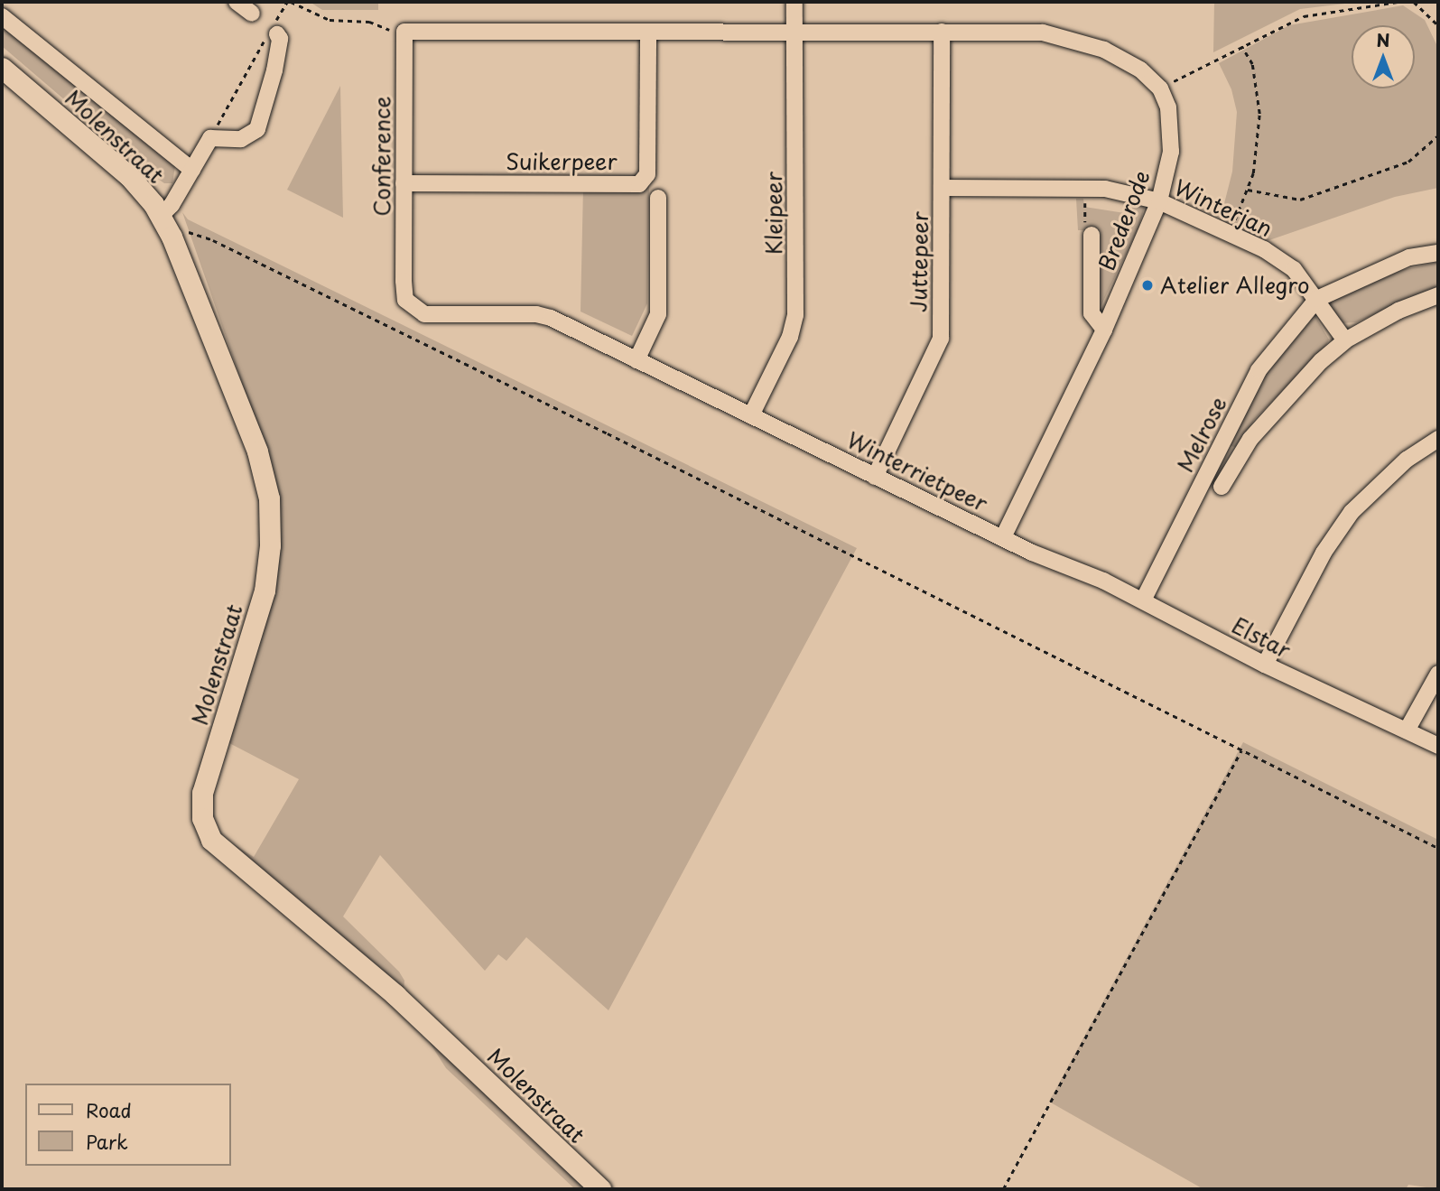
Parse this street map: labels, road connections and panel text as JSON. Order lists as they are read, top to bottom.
{
  "streets": {
    "street": [
      "Molenstraat",
      "Conference",
      "Suikerpeer",
      "Winterjan",
      "Kleipeer",
      "Brederode",
      "Juttepeer",
      "Melrose",
      "Winterrietpeer",
      "Elstar"
    ]
  },
  "crossings": [
    ["Conference", "Suikerpeer"],
    ["Conference", "Kleipeer"],
    ["Conference", "Winterrietpeer"],
    ["Winterjan", "Brederode"],
    ["Winterjan", "Juttepeer"],
    ["Winterjan", "Melrose"],
    ["Kleipeer", "Winterrietpeer"],
    ["Brederode", "Winterrietpeer"],
    ["Juttepeer", "Winterrietpeer"],
    ["Melrose", "Elstar"],
    ["Winterrietpeer", "Elstar"]
  ],
  "places": ["Atelier Allegro"],
  "legend": ["Road", "Park"],
  "north": "top"
}
